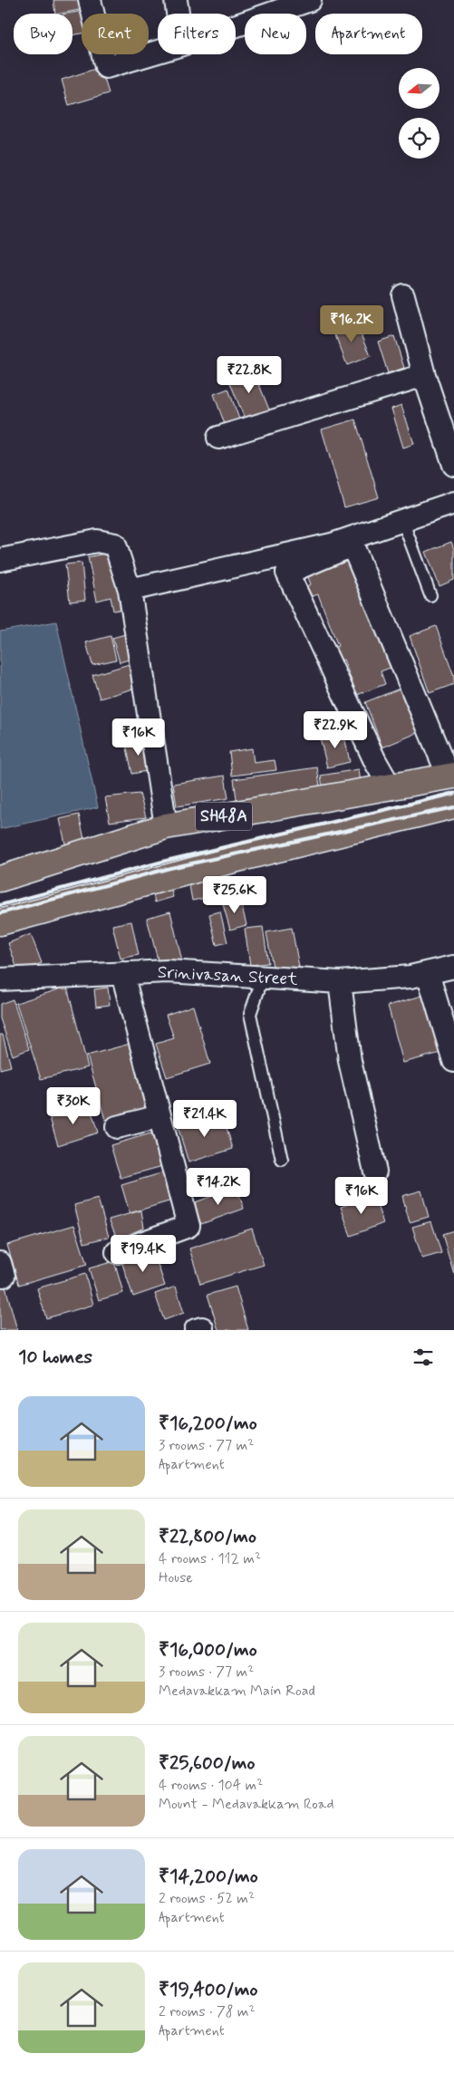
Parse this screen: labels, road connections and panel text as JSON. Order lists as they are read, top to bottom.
{
  "streets": {
    "main road": ["SH48A"],
    "street": ["Srinivasan Street"]
  },
  "north": "left",
  "page": {
    "chip": [
      "Buy",
      "Rent",
      "Filters",
      "New",
      "Apartment"
    ],
    "price": [
      "₹16.2K",
      "₹22.8K",
      "₹22.9K",
      "₹16K",
      "₹25.6K",
      "₹30K",
      "₹21.4K",
      "₹14.2K",
      "₹16K",
      "₹19.4K"
    ],
    "heading": "10 homes",
    "list": [
      {
        "name": "₹16,200/mo",
        "note": "3 rooms · 77 m² · Apartment"
      },
      {
        "name": "₹22,800/mo",
        "note": "4 rooms · 112 m² · House"
      },
      {
        "name": "₹16,000/mo",
        "note": "3 rooms · 77 m² · Medavakkam Main Road"
      },
      {
        "name": "₹25,600/mo",
        "note": "4 rooms · 104 m² · Mount - Medavakkam Road"
      },
      {
        "name": "₹14,200/mo",
        "note": "2 rooms · 52 m² · Apartment"
      },
      {
        "name": "₹19,400/mo",
        "note": "2 rooms · 78 m² · Apartment"
      }
    ]
  }
}
